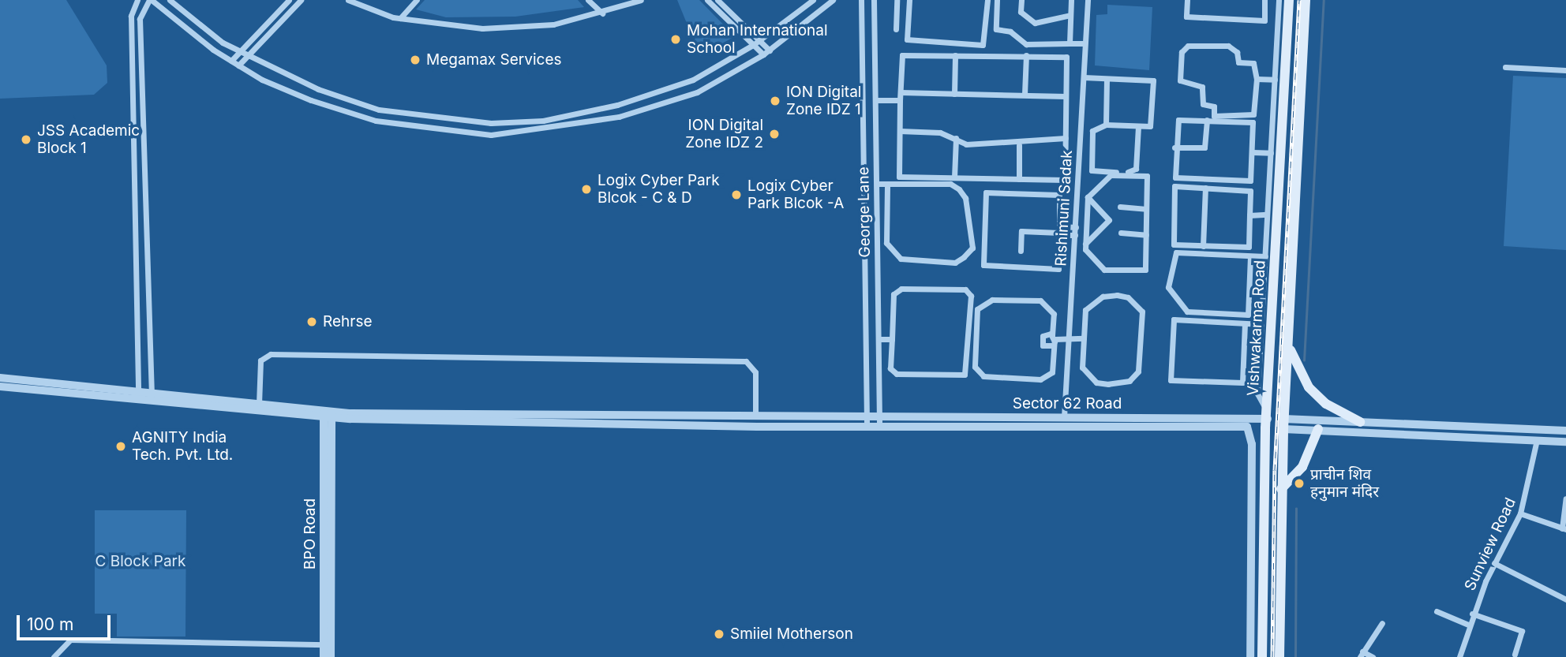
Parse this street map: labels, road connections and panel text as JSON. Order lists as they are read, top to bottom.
{
  "streets": {
    "main road": ["Vishwakarma Road"],
    "street": [
      "Rishimuni Sadak",
      "George Lane",
      "Sector 62 Road",
      "BPO Road",
      "Sunview Road"
    ]
  },
  "crossings": [
    ["Rishimuni Sadak", "Sector 62 Road"],
    ["George Lane", "Sector 62 Road"],
    ["Vishwakarma Road", "Sector 62 Road"]
  ],
  "parks": ["C Block Park"],
  "places": [
    "Mohan International School",
    "Megamax Services",
    "ION Digital Zone IDZ 1",
    "ION Digital Zone IDZ 2",
    "JSS Academic Block 1",
    "Logix Cyber Park Blcok - C & D",
    "Logix Cyber Park Blcok -A",
    "Rehrse",
    "AGNITY India Tech. Pvt. Ltd.",
    "प्राचीन शिव हनुमान मंदिर",
    "Smiiel Motherson"
  ],
  "scale_bar": "100 m"
}
